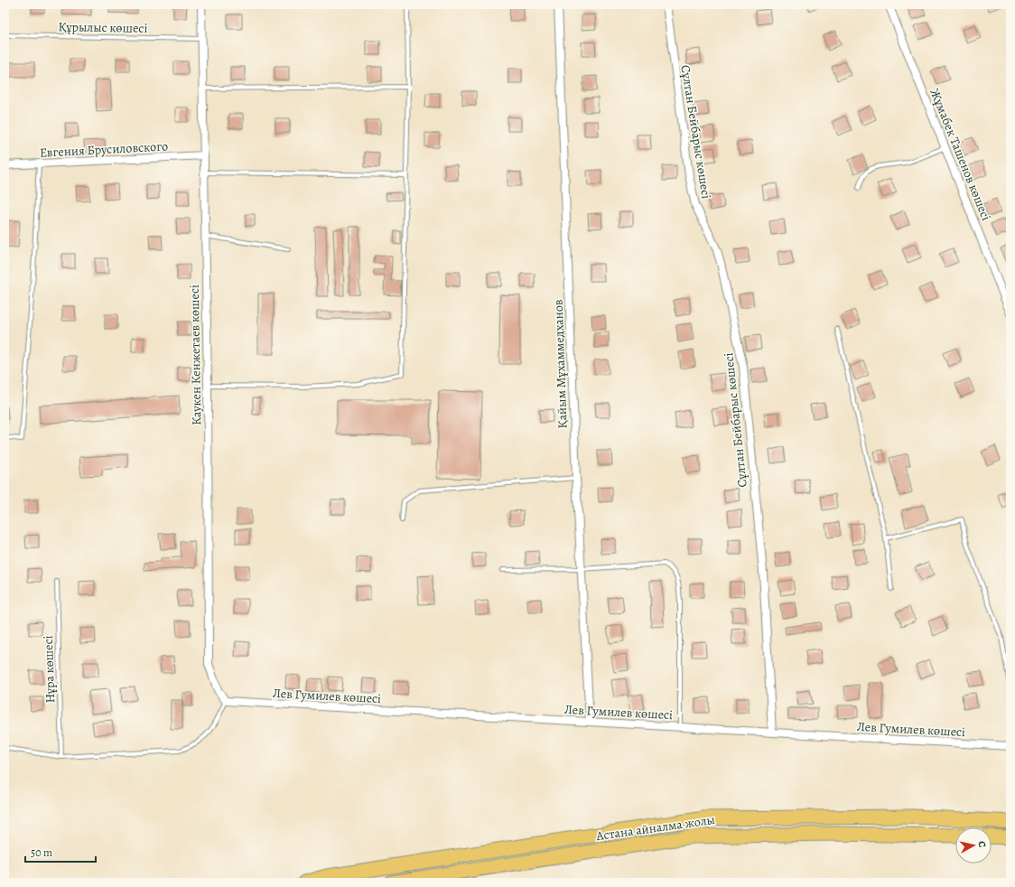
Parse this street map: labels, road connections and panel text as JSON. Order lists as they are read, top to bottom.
{
  "streets": {
    "highway": ["Астана айналма жолы"],
    "street": [
      "Сұлтан Бейбарыс көшесі",
      "Евгения Брусиловского",
      "Жұмабек Ташенов көшесі",
      "Каукен Кенжетаев көшесі",
      "Қайым Мұхаммедханов",
      "Лев Гумилев көшесі"
    ],
    "lane": ["Құрылыс көшесі", "Нұра көшесі"]
  },
  "crossings": [
    ["Құрылыс көшесі", "Каукен Кенжетаев көшесі"],
    ["Сұлтан Бейбарыс көшесі", "Лев Гумилев көшесі"],
    ["Евгения Брусиловского", "Каукен Кенжетаев көшесі"],
    ["Каукен Кенжетаев көшесі", "Лев Гумилев көшесі"],
    ["Қайым Мұхаммедханов", "Лев Гумилев көшесі"]
  ],
  "scale_bar": "50 m",
  "north": "right"
}
